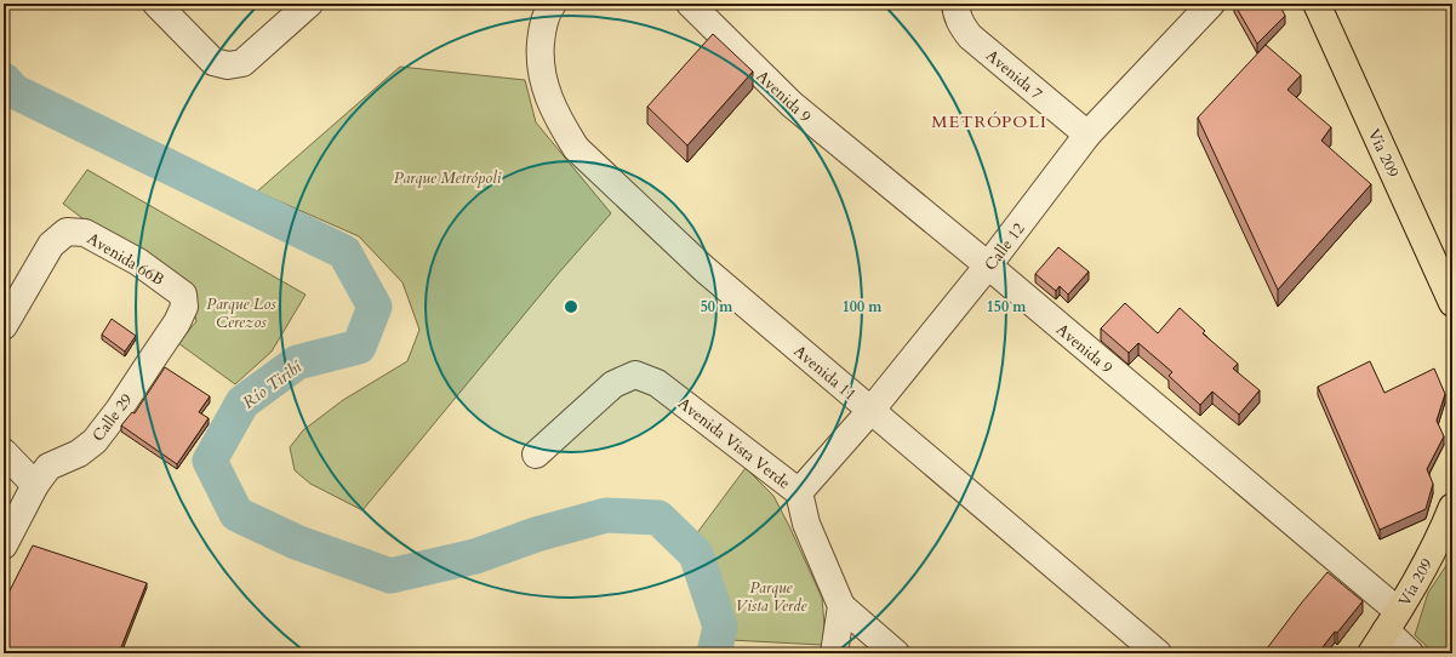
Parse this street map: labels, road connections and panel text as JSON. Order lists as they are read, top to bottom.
{
  "streets": {
    "main road": ["Vía 209"],
    "street": [
      "Avenida 7",
      "Avenida 9",
      "Calle 12",
      "Avenida 66B",
      "Avenida 11",
      "Calle 29",
      "Avenida Vista Verde"
    ]
  },
  "crossings": [
    ["Avenida 7", "Calle 12"],
    ["Avenida 9", "Vía 209"],
    ["Avenida 9", "Calle 12"],
    ["Calle 12", "Avenida 11"],
    ["Calle 12", "Avenida Vista Verde"],
    ["Avenida 66B", "Calle 29"]
  ],
  "districts": ["METRÓPOLI"],
  "water": ["Río Tiribí"],
  "parks": ["Parque Metrópoli", "Parque Los Cerezos", "Parque Vista Verde"],
  "rings": ["50 m", "100 m", "150 m"]
}
